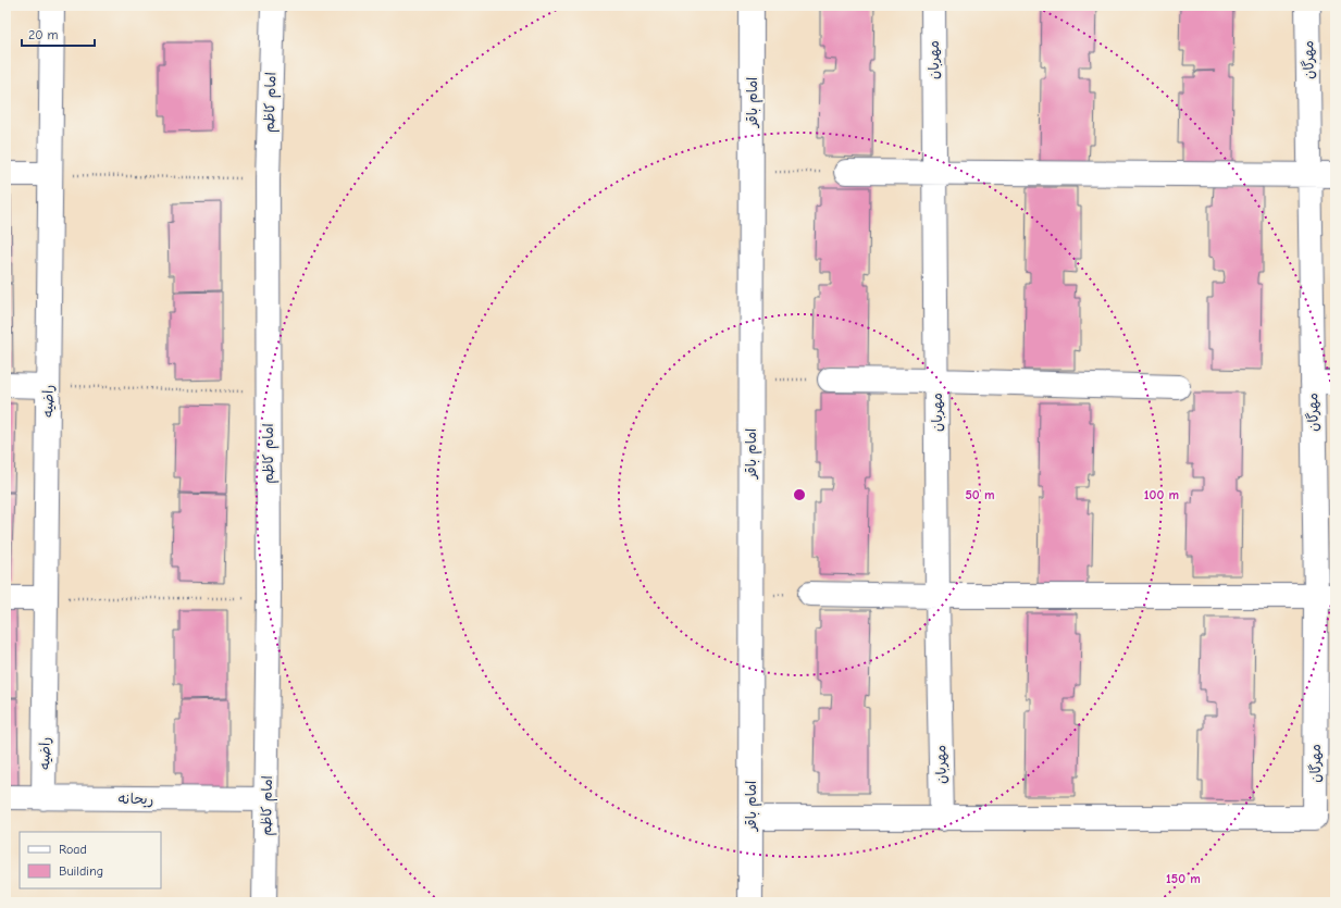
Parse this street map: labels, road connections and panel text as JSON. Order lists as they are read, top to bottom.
{
  "streets": {
    "street": [
      "مهربان",
      "مهرگان",
      "امام کاظم",
      "امام باقر",
      "راضیه",
      "ریحانه"
    ]
  },
  "crossings": [
    ["مهربان", "مهرگان"],
    ["امام کاظم", "ریحانه"],
    ["راضیه", "ریحانه"]
  ],
  "legend": ["Road", "Building"],
  "scale_bar": "20 m",
  "rings": ["50 m", "100 m", "150 m"]
}
